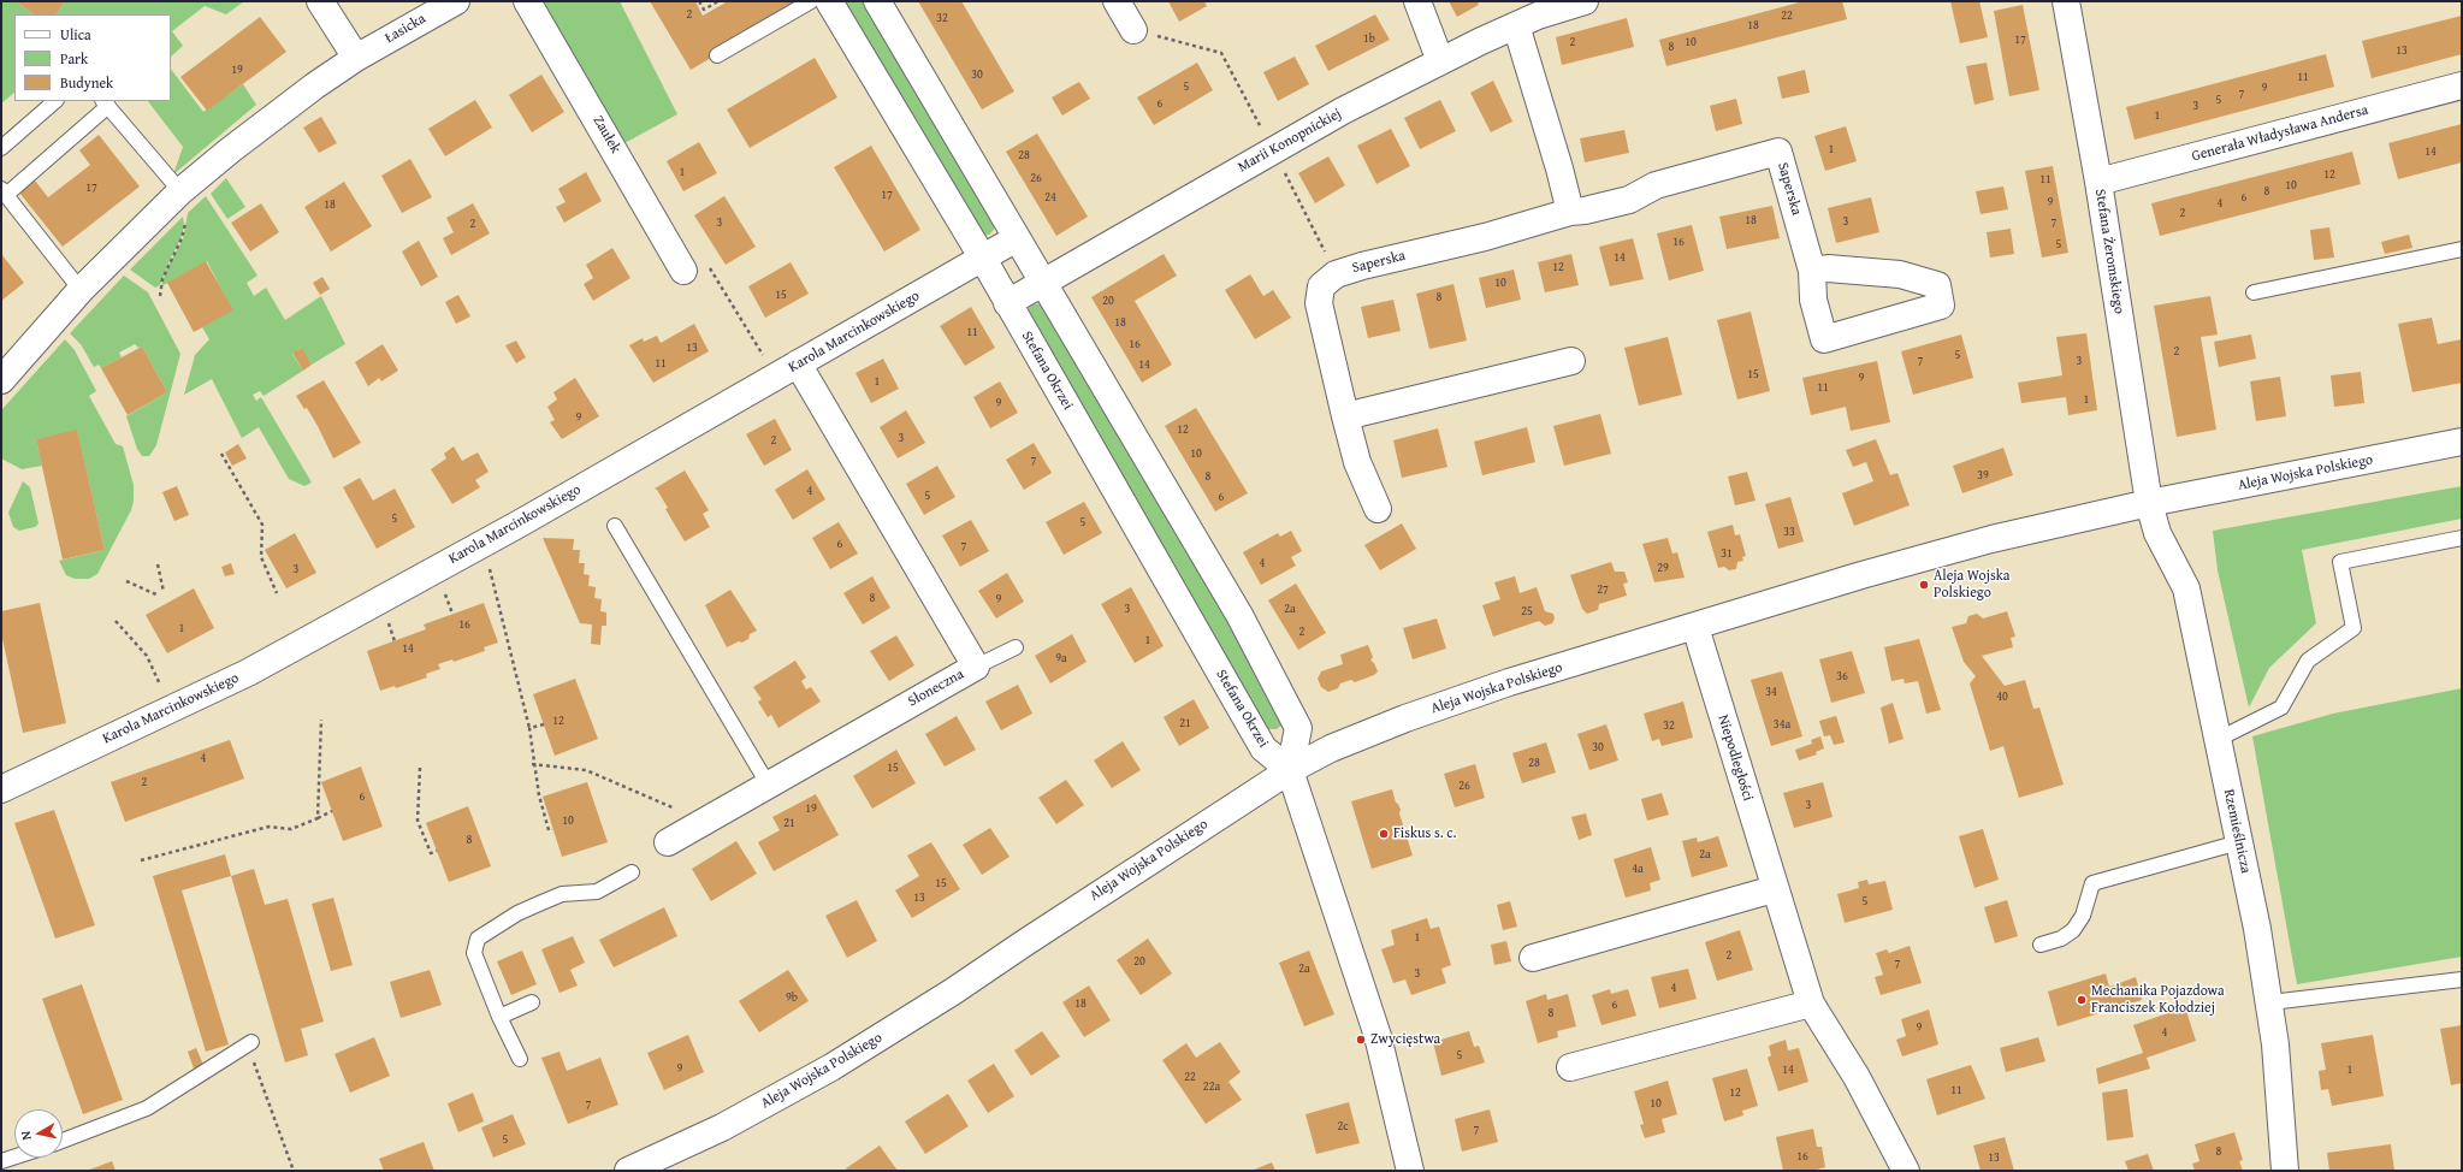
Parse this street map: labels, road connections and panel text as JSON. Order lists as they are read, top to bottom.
{
  "streets": {
    "street": [
      "Łasicka",
      "Generała Władysława Andersa",
      "Zaułek",
      "Marii Konopnickiej",
      "Saperska",
      "Stefana Żeromskiego",
      "Karola Marcinkowskiego",
      "Stefana Okrzei",
      "Aleja Wojska Polskiego",
      "Słoneczna",
      "Niepodległości",
      "Rzemieślnicza"
    ]
  },
  "crossings": [
    ["Generała Władysława Andersa", "Stefana Żeromskiego"],
    ["Marii Konopnickiej", "Stefana Okrzei"],
    ["Stefana Żeromskiego", "Aleja Wojska Polskiego"],
    ["Stefana Żeromskiego", "Rzemieślnicza"],
    ["Karola Marcinkowskiego", "Stefana Okrzei"],
    ["Karola Marcinkowskiego", "Słoneczna"],
    ["Stefana Okrzei", "Aleja Wojska Polskiego"],
    ["Aleja Wojska Polskiego", "Niepodległości"],
    ["Aleja Wojska Polskiego", "Rzemieślnicza"]
  ],
  "places": [
    "Aleja Wojska Polskiego",
    "Fiskus s. c.",
    "Mechanika Pojazdowa Franciszek Kołodziej",
    "Zwycięstwa"
  ],
  "house_numbers": [
    "2",
    "22",
    "32",
    "18",
    "1b",
    "17",
    "2",
    "10",
    "8",
    "13",
    "19",
    "30",
    "11",
    "5",
    "9",
    "7",
    "5",
    "6",
    "3",
    "1",
    "1",
    "14",
    "28",
    "1",
    "12",
    "26",
    "11",
    "10",
    "17",
    "8",
    "17",
    "24",
    "6",
    "9",
    "4",
    "18",
    "2",
    "18",
    "3",
    "3",
    "7",
    "2",
    "16",
    "5",
    "14",
    "12",
    "10",
    "15",
    "8",
    "20",
    "18",
    "11",
    "16",
    "13",
    "2",
    "5",
    "7",
    "3",
    "11",
    "14",
    "15",
    "9",
    "1",
    "11",
    "1",
    "9",
    "9",
    "12",
    "3",
    "2",
    "10",
    "7",
    "39",
    "8",
    "4",
    "5",
    "6",
    "5",
    "5",
    "33",
    "6",
    "7",
    "31",
    "4",
    "29",
    "3",
    "27",
    "8",
    "9",
    "3",
    "2a",
    "25",
    "16",
    "1",
    "2",
    "1",
    "14",
    "9a",
    "36",
    "34",
    "40",
    "12",
    "21",
    "34a",
    "32",
    "30",
    "4",
    "28",
    "15",
    "2",
    "26",
    "6",
    "3",
    "19",
    "10",
    "21",
    "8",
    "2a",
    "4a",
    "15",
    "13",
    "5",
    "1",
    "2",
    "20",
    "7",
    "2a",
    "3",
    "4",
    "9b",
    "18",
    "6",
    "8",
    "9",
    "4",
    "5",
    "9",
    "14",
    "1",
    "22",
    "22a",
    "11",
    "12",
    "10",
    "7",
    "2c",
    "7",
    "5",
    "8",
    "16",
    "13"
  ],
  "legend": ["Ulica", "Park", "Budynek"],
  "north": "left"
}
